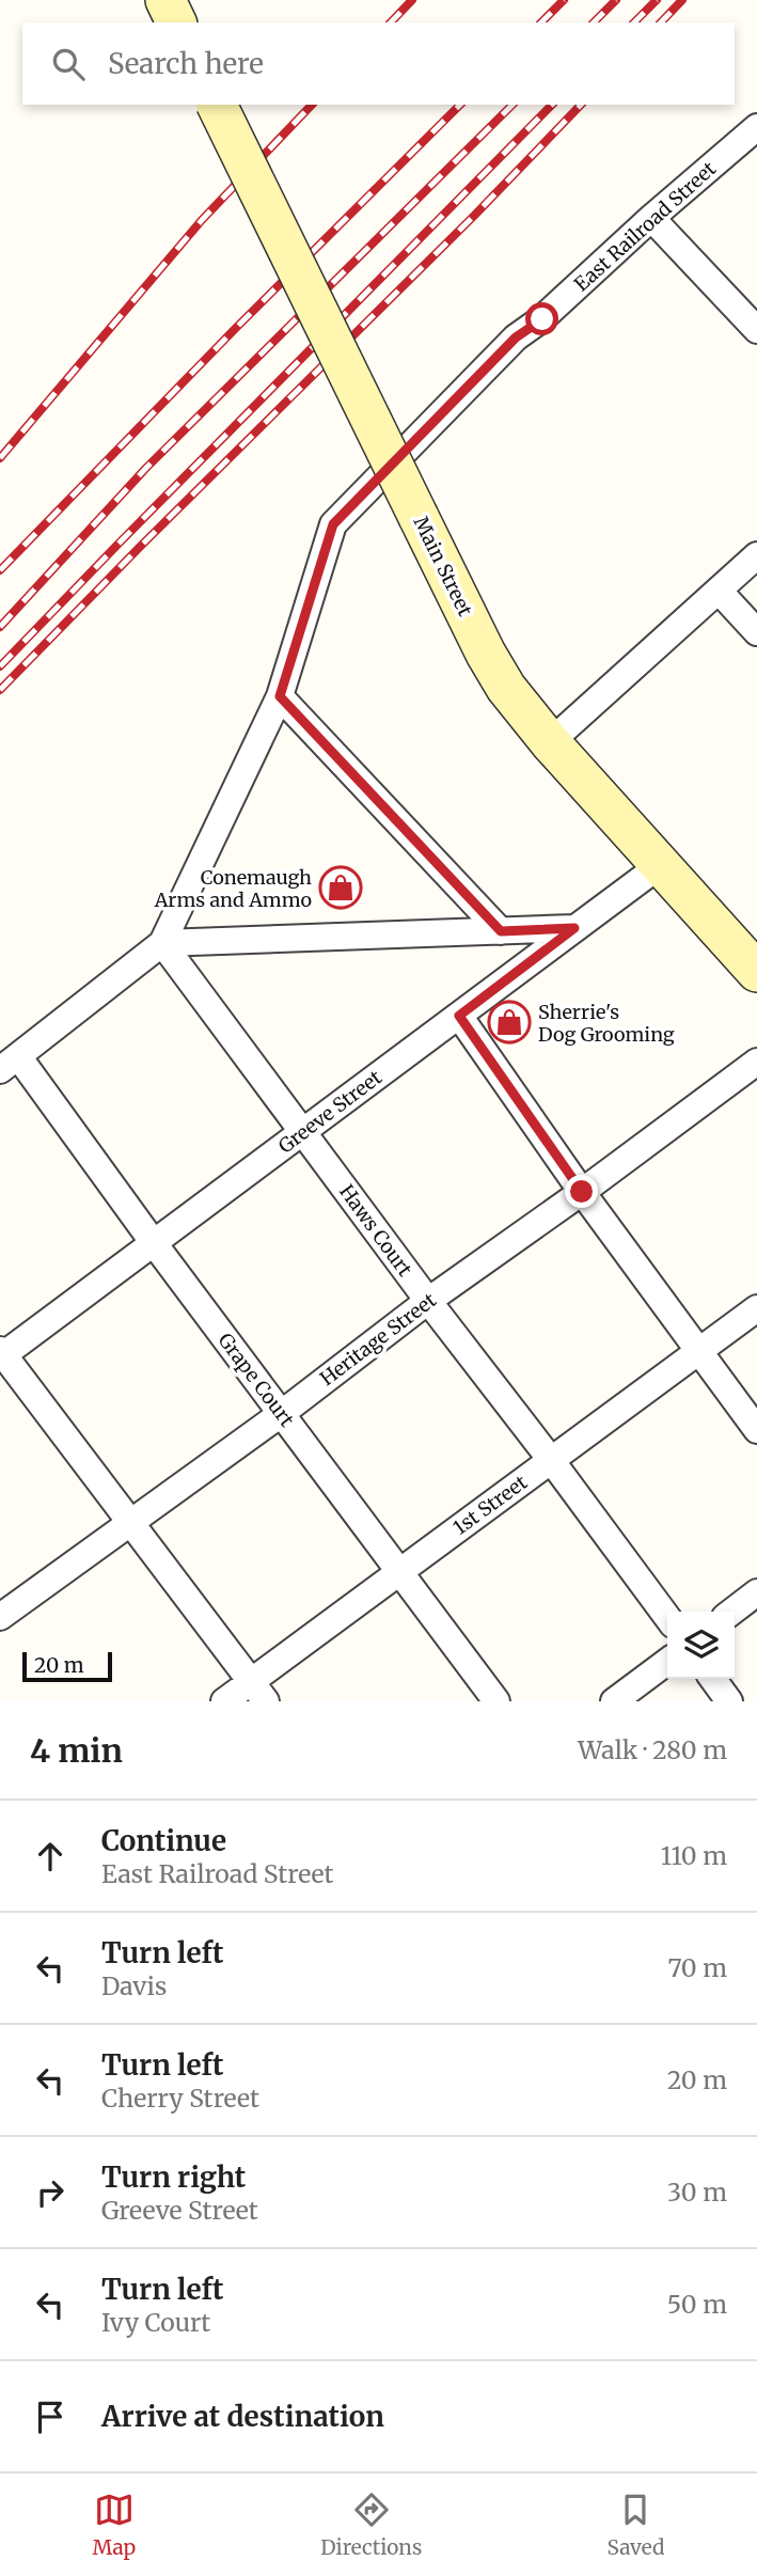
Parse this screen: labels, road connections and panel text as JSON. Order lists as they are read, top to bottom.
{
  "streets": {
    "main road": ["Main Street"],
    "street": [
      "East Railroad Street",
      "Greeve Street",
      "Haws Court",
      "Heritage Street",
      "Grape Court",
      "1st Street"
    ]
  },
  "crossings": [
    ["East Railroad Street", "Haws Court"],
    ["East Railroad Street", "Grape Court"],
    ["Main Street", "Greeve Street"],
    ["Greeve Street", "Haws Court"],
    ["Greeve Street", "Grape Court"],
    ["Haws Court", "Heritage Street"],
    ["Haws Court", "1st Street"],
    ["Heritage Street", "Grape Court"],
    ["Grape Court", "1st Street"]
  ],
  "places": {
    "shop": ["Conemaugh Arms and Ammo", "Sherrie's Dog Grooming"]
  },
  "scale_bar": "20 m",
  "page": {
    "search": "Search here",
    "scale": "20 m",
    "heading": ["4 min", "Walk · 280 m"],
    "list": [
      ["Continue", "East Railroad Street", "110 m"],
      ["Turn left", "Davis", "70 m"],
      ["Turn left", "Cherry Street", "20 m"],
      ["Turn right", "Greeve Street", "30 m"],
      ["Turn left", "Ivy Court", "50 m"],
      "Arrive at destination"
    ],
    "nav": ["Map", "Directions", "Saved"]
  }
}
